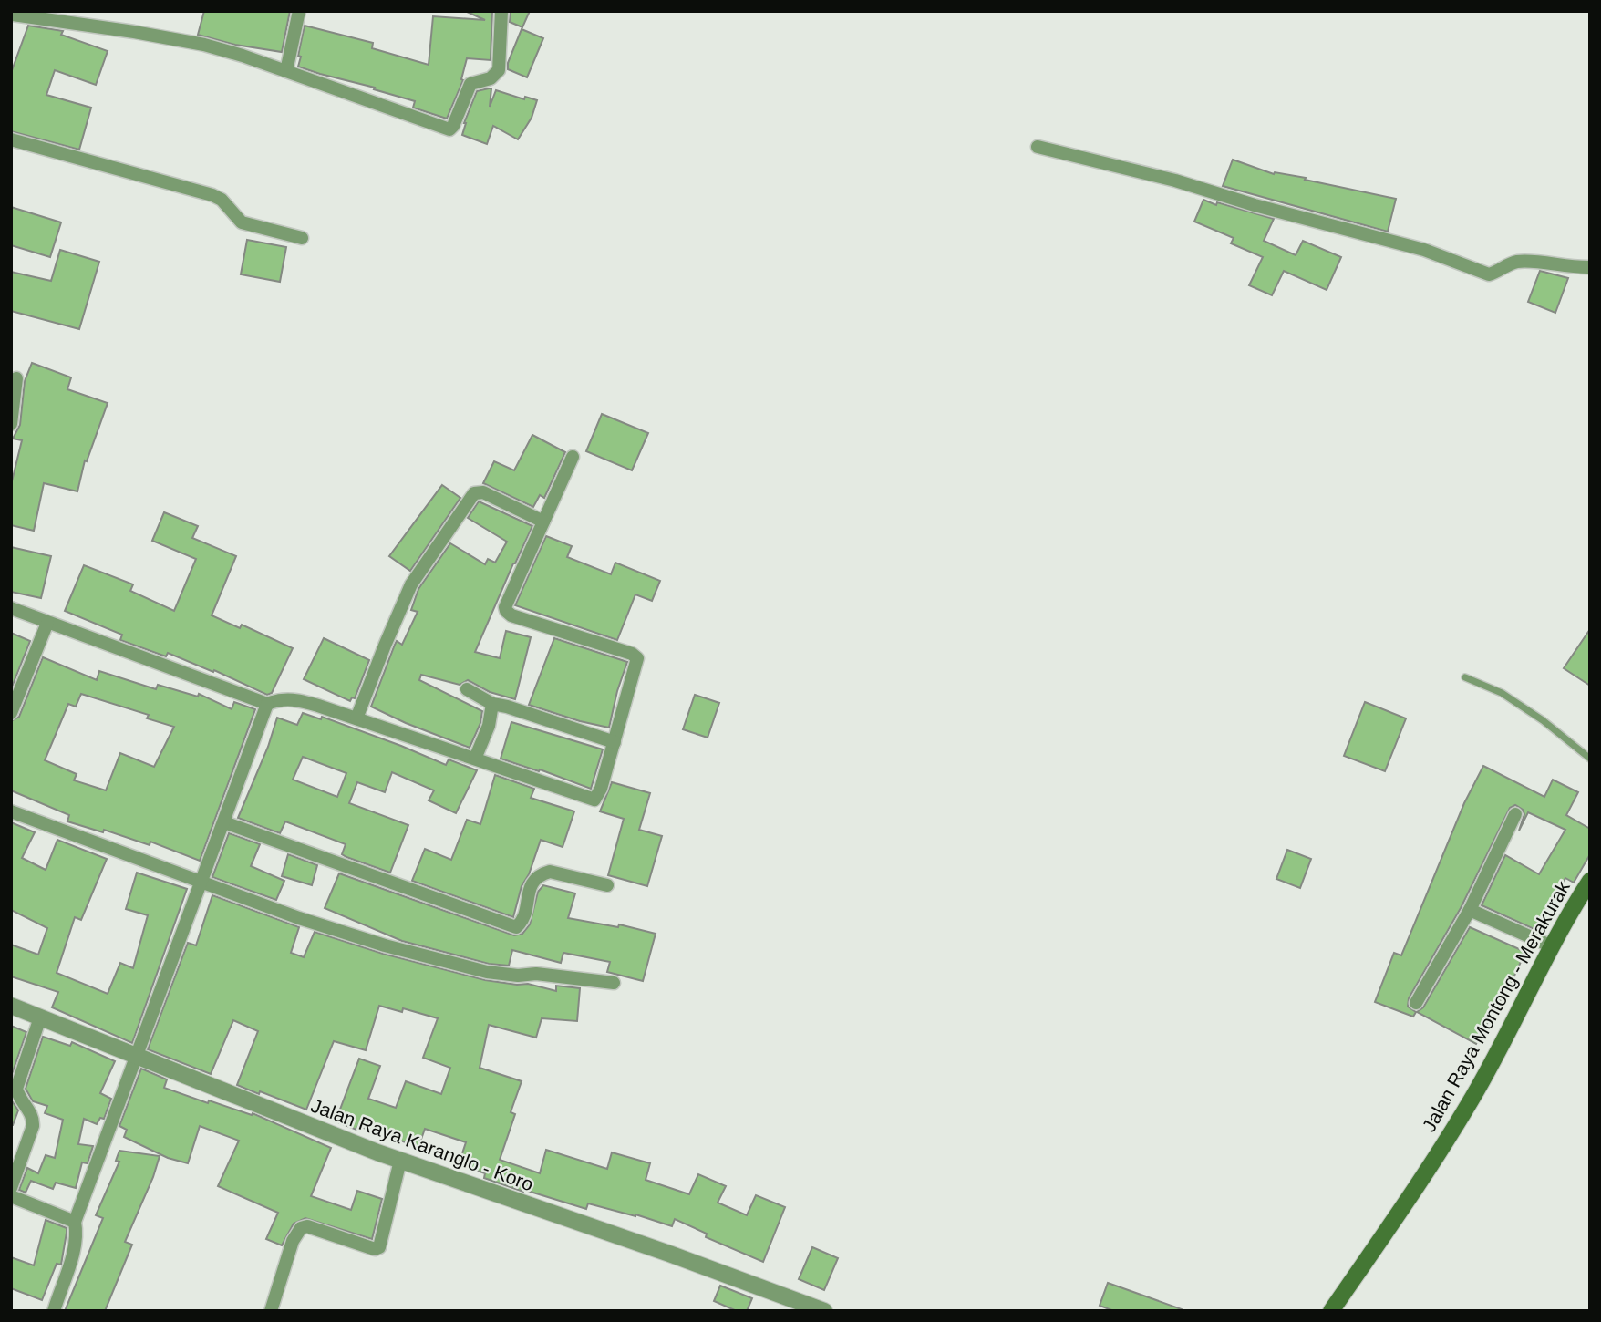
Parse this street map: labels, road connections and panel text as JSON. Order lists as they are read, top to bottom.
{
  "streets": {
    "main road": ["Jalan Raya Montong - Merakurak"],
    "street": ["Jalan Raya Karanglo - Koro"]
  }
}
